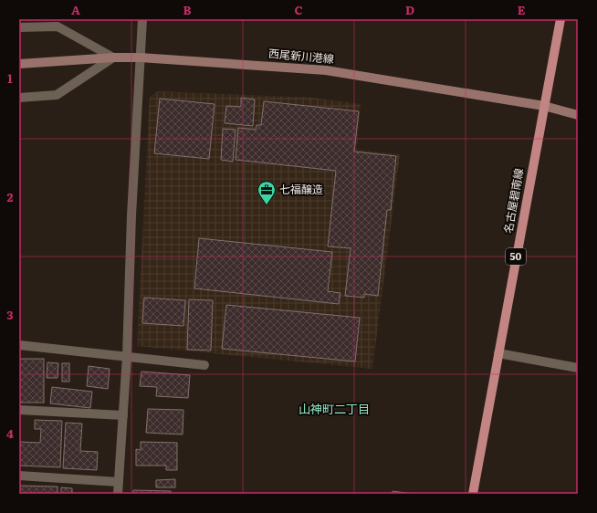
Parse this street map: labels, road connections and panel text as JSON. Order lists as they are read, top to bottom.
{
  "streets": {
    "main road": ["西尾新川港線", "名古屋碧南線", "50"]
  },
  "crossings": [
    ["西尾新川港線", "名古屋碧南線"]
  ],
  "districts": ["山神町二丁目"],
  "places": {
    "office": ["七福醸造"]
  },
  "grid": {
    "columns": [
      "A",
      "B",
      "C",
      "D",
      "E"
    ],
    "rows": [
      "1",
      "2",
      "3",
      "4"
    ]
  }
}
